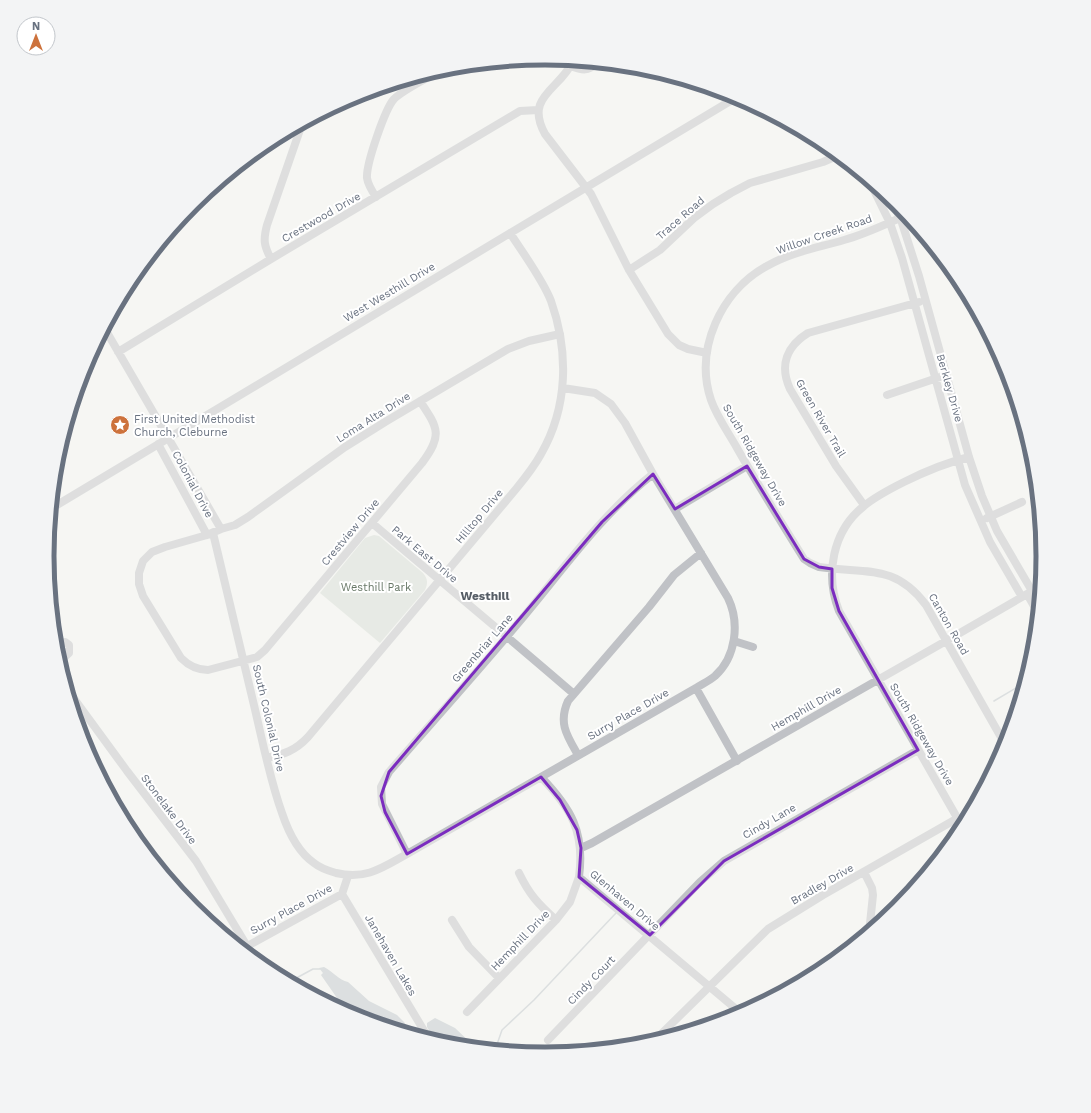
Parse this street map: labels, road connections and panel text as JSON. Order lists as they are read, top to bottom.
{
  "streets": {
    "street": [
      "Crestwood Drive",
      "Trace Road",
      "Willow Creek Road",
      "West Westhill Drive",
      "Berkley Drive",
      "Loma Alta Drive",
      "Green River Trail",
      "South Ridgeway Drive",
      "Colonial Drive",
      "Hilltop Drive",
      "Crestview Drive",
      "Park East Drive",
      "Canton Road",
      "Greenbriar Lane",
      "Hemphill Drive",
      "Surry Place Drive",
      "South Colonial Drive",
      "Stonelake Drive",
      "Cindy Lane",
      "Bradley Drive",
      "Glenhaven Drive",
      "Janehaven Lakes",
      "Cindy Court"
    ]
  },
  "crossings": [
    ["Willow Creek Road", "Berkley Drive"],
    ["Willow Creek Road", "South Ridgeway Drive"],
    ["West Westhill Drive", "Colonial Drive"],
    ["West Westhill Drive", "Hilltop Drive"],
    ["Berkley Drive", "Green River Trail"],
    ["Berkley Drive", "Hemphill Drive"],
    ["Loma Alta Drive", "Colonial Drive"],
    ["Loma Alta Drive", "Hilltop Drive"],
    ["Loma Alta Drive", "Crestview Drive"],
    ["Loma Alta Drive", "South Colonial Drive"],
    ["South Ridgeway Drive", "Canton Road"],
    ["South Ridgeway Drive", "Hemphill Drive"],
    ["South Ridgeway Drive", "Cindy Lane"],
    ["South Ridgeway Drive", "Bradley Drive"],
    ["Colonial Drive", "Crestview Drive"],
    ["Colonial Drive", "South Colonial Drive"],
    ["Hilltop Drive", "Park East Drive"],
    ["Hilltop Drive", "Surry Place Drive"],
    ["Hilltop Drive", "South Colonial Drive"],
    ["Crestview Drive", "Park East Drive"],
    ["Crestview Drive", "South Colonial Drive"],
    ["Park East Drive", "Greenbriar Lane"],
    ["Canton Road", "Hemphill Drive"],
    ["Greenbriar Lane", "Surry Place Drive"],
    ["Hemphill Drive", "Glenhaven Drive"],
    ["Surry Place Drive", "South Colonial Drive"],
    ["Surry Place Drive", "Glenhaven Drive"],
    ["Surry Place Drive", "Janehaven Lakes"],
    ["Cindy Lane", "Glenhaven Drive"],
    ["Cindy Lane", "Cindy Court"],
    ["Bradley Drive", "Glenhaven Drive"],
    ["Glenhaven Drive", "Cindy Court"]
  ],
  "districts": ["Westhill"],
  "parks": ["Westhill Park"],
  "places": {
    "place": ["First United Methodist Church, Cleburne"]
  },
  "north": "top"
}
